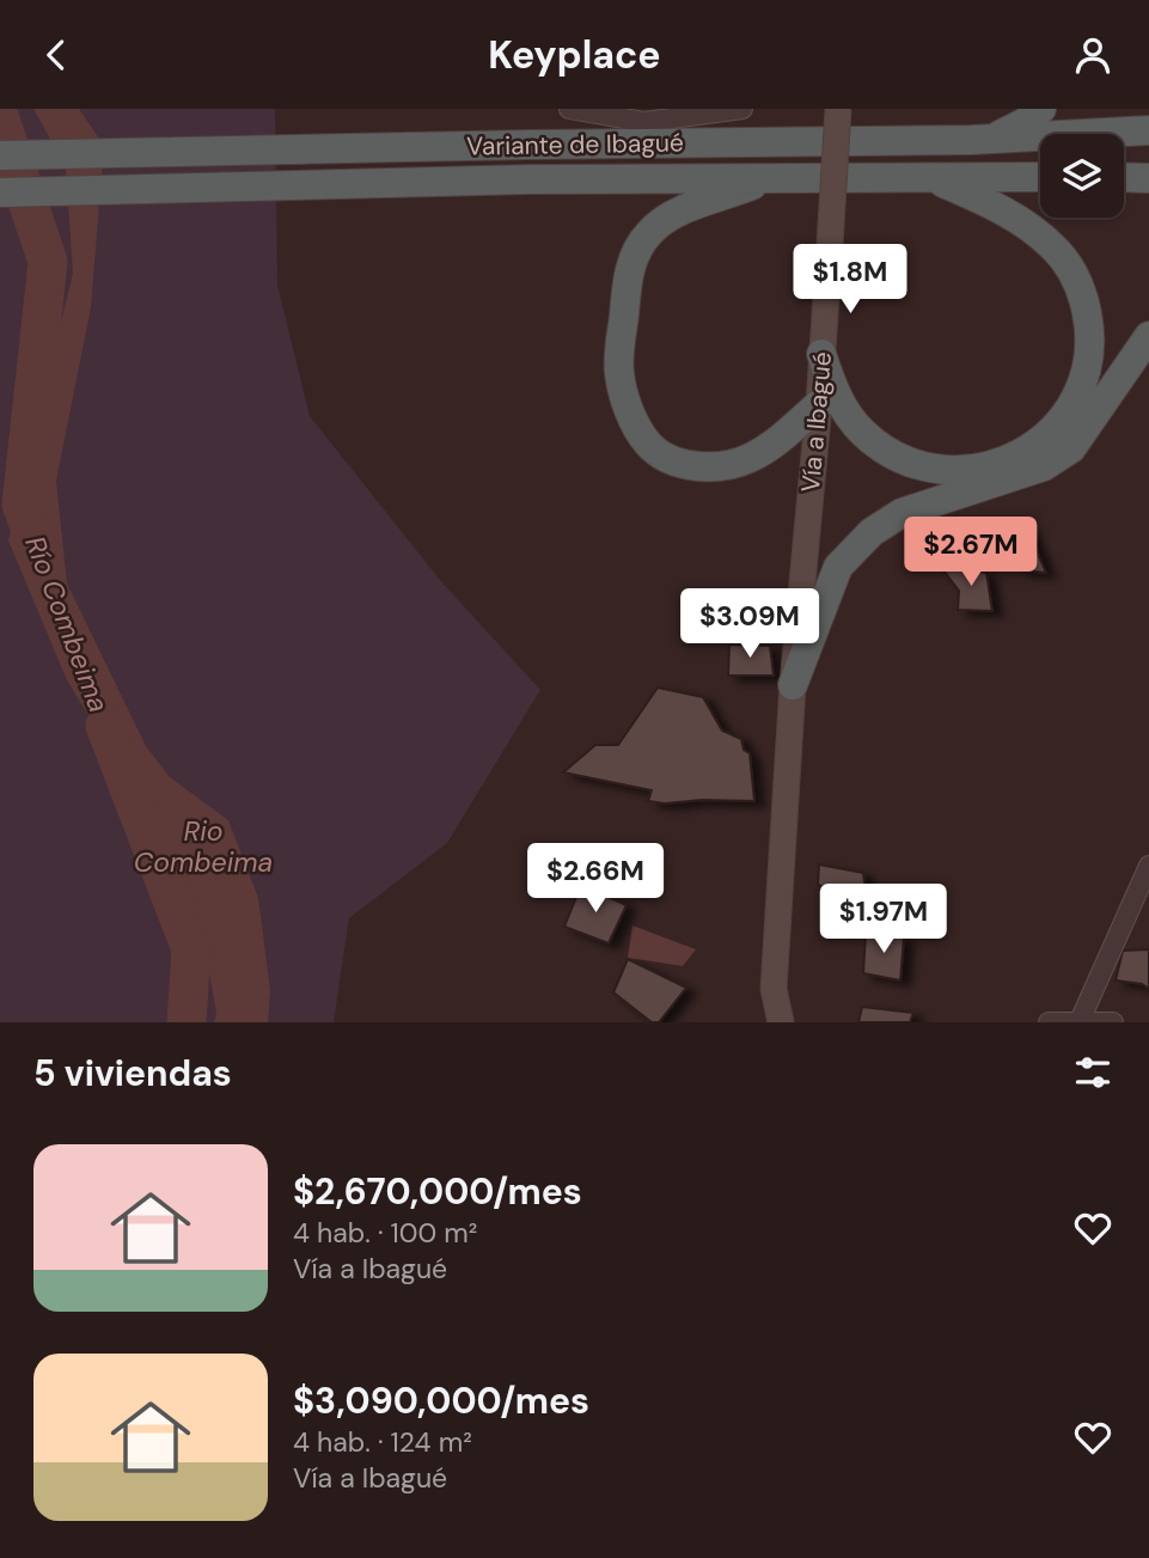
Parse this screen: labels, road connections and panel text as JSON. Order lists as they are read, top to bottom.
{
  "streets": {
    "highway": ["Variante de Ibagué"],
    "main road": ["Vía a Ibagué"]
  },
  "water": ["Río Combeima", "Rio Combeima"],
  "page": {
    "header": "Keyplace",
    "price": [
      "$1.8M",
      "$2.67M",
      "$3.09M",
      "$2.66M",
      "$1.97M"
    ],
    "heading": "5 viviendas",
    "list": [
      {
        "name": "$2,670,000/mes",
        "note": "4 hab. · 100 m² · Vía a Ibagué"
      },
      {
        "name": "$3,090,000/mes",
        "note": "4 hab. · 124 m² · Vía a Ibagué"
      }
    ]
  }
}
